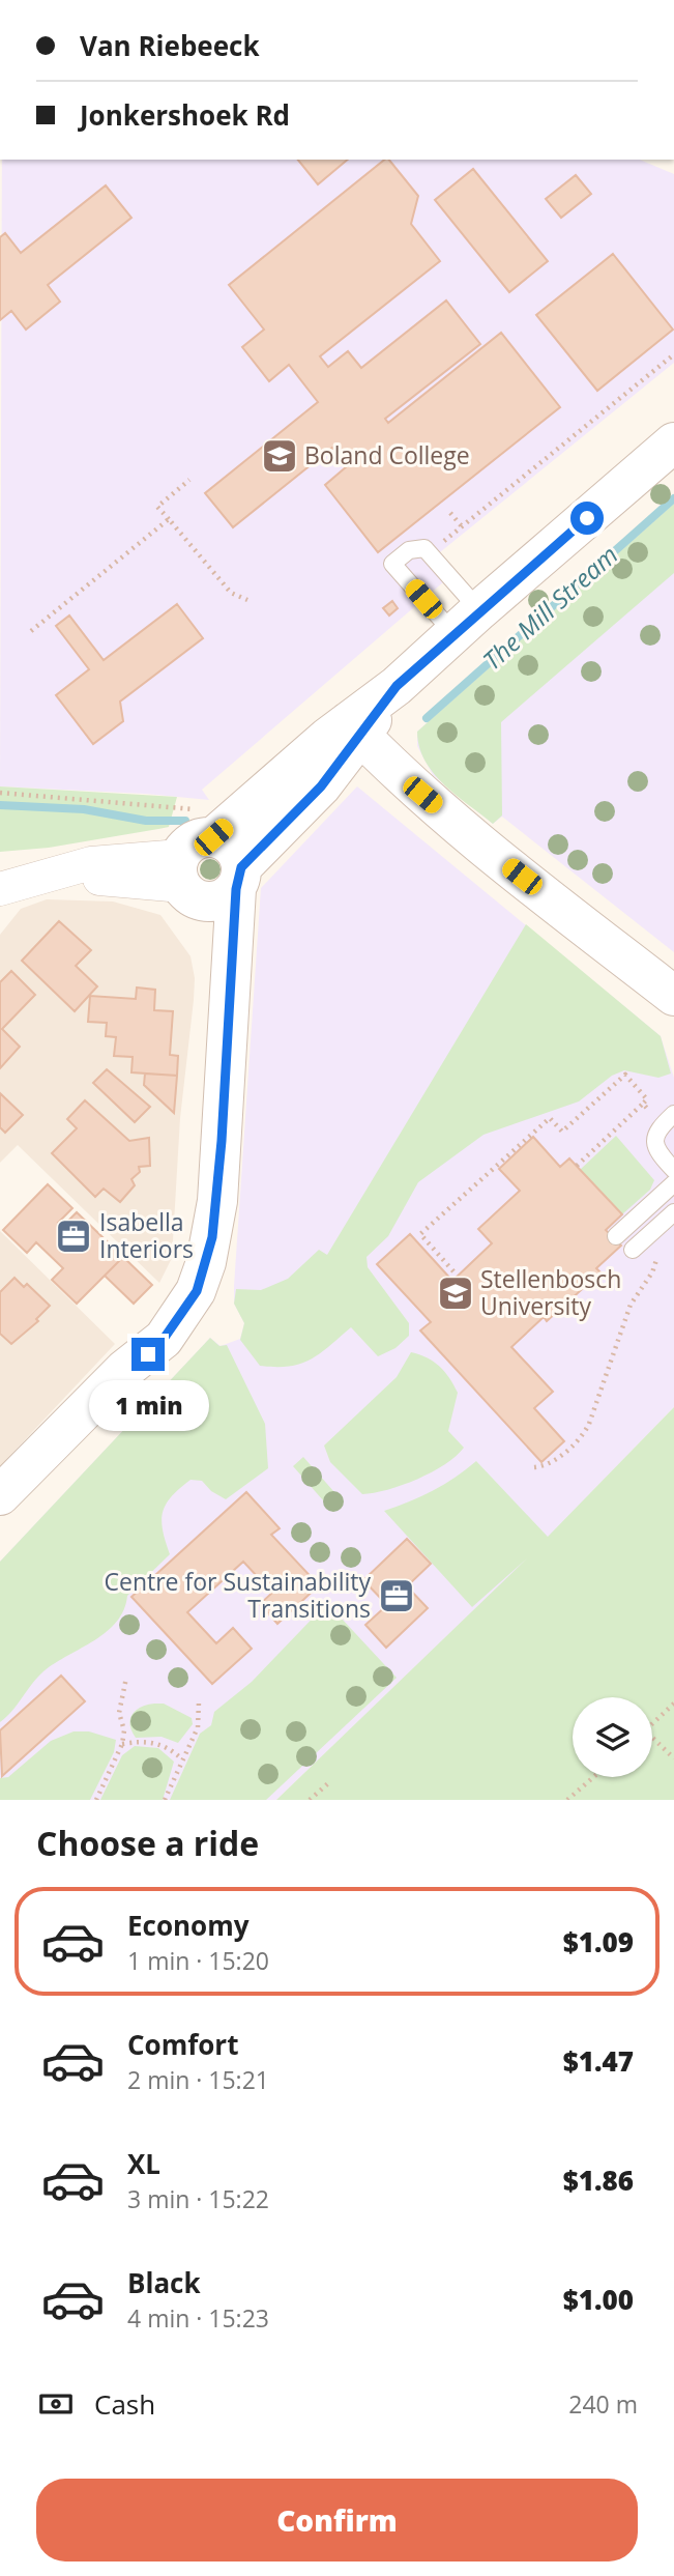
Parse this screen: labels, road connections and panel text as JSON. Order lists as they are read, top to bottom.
{
  "water": ["The Mill Stream"],
  "places": {
    "school or university": ["Boland College", "Stellenbosch University"],
    "office": ["Isabella Interiors", "Centre for Sustainability Transitions"]
  },
  "page": {
    "banner": ["Van Riebeeck", "Jonkershoek Rd"],
    "bubble": "1 min",
    "heading": "Choose a ride",
    "list": [
      {
        "name": "Economy",
        "note": "1 min · 15:20",
        "value": "$1.09"
      },
      {
        "name": "Comfort",
        "note": "2 min · 15:21",
        "value": "$1.47"
      },
      {
        "name": "XL",
        "note": "3 min · 15:22",
        "value": "$1.86"
      },
      {
        "name": "Black",
        "note": "4 min · 15:23",
        "value": "$1.00"
      }
    ],
    "pay": ["Cash", "240 m"],
    "buttons": "Confirm"
  }
}
